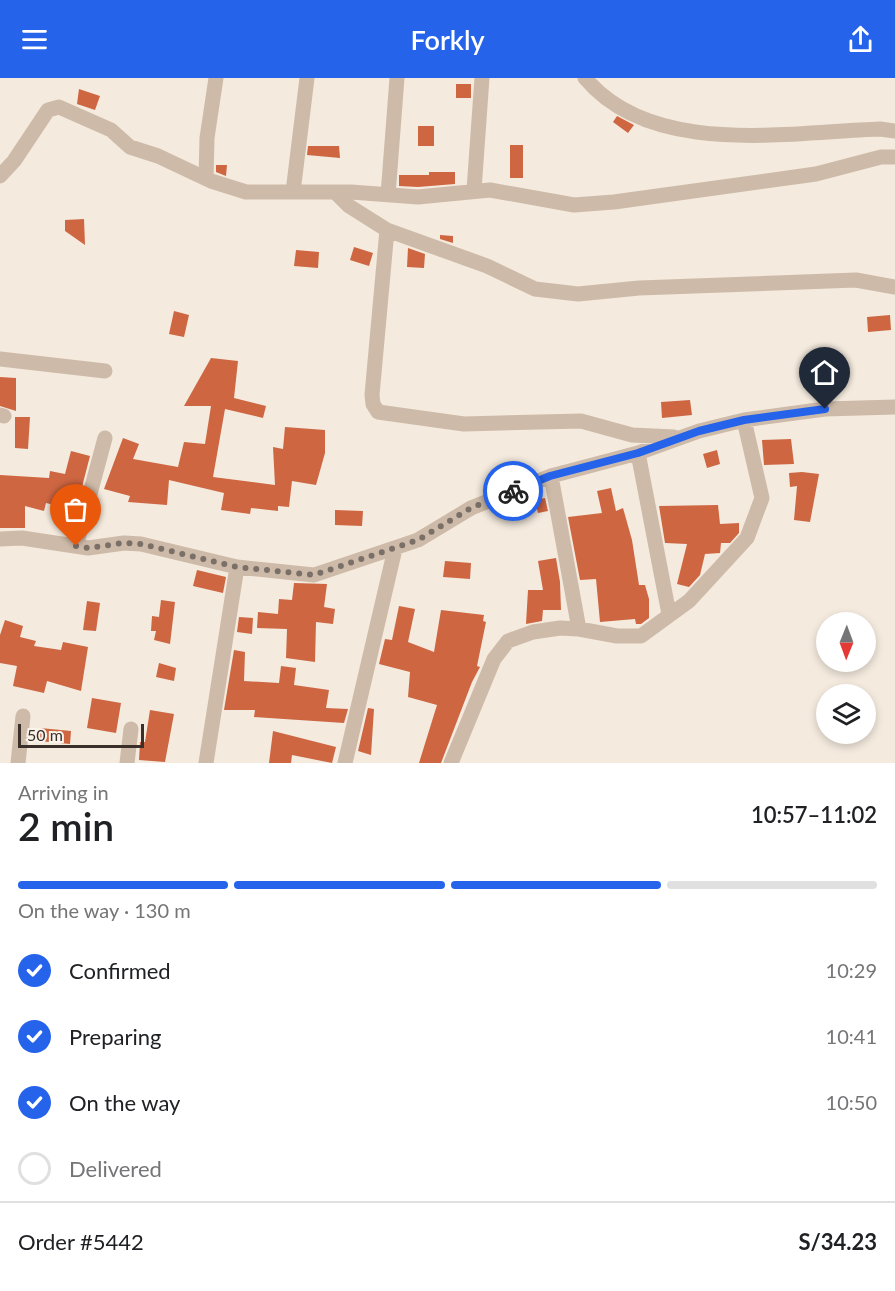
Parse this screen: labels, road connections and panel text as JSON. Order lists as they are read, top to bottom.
{
  "scale_bar": "50 m",
  "north": "bottom",
  "page": {
    "header": "Forkly",
    "scale": "50 m",
    "heading": ["2 min", "Arriving in", "10:57–11:02"],
    "panel": ["Order #5442", "S/34.23"],
    "bar": "On the way · 130 m",
    "list": [
      ["Confirmed", "10:29"],
      ["Preparing", "10:41"],
      ["On the way", "10:50"],
      "Delivered"
    ]
  }
}
